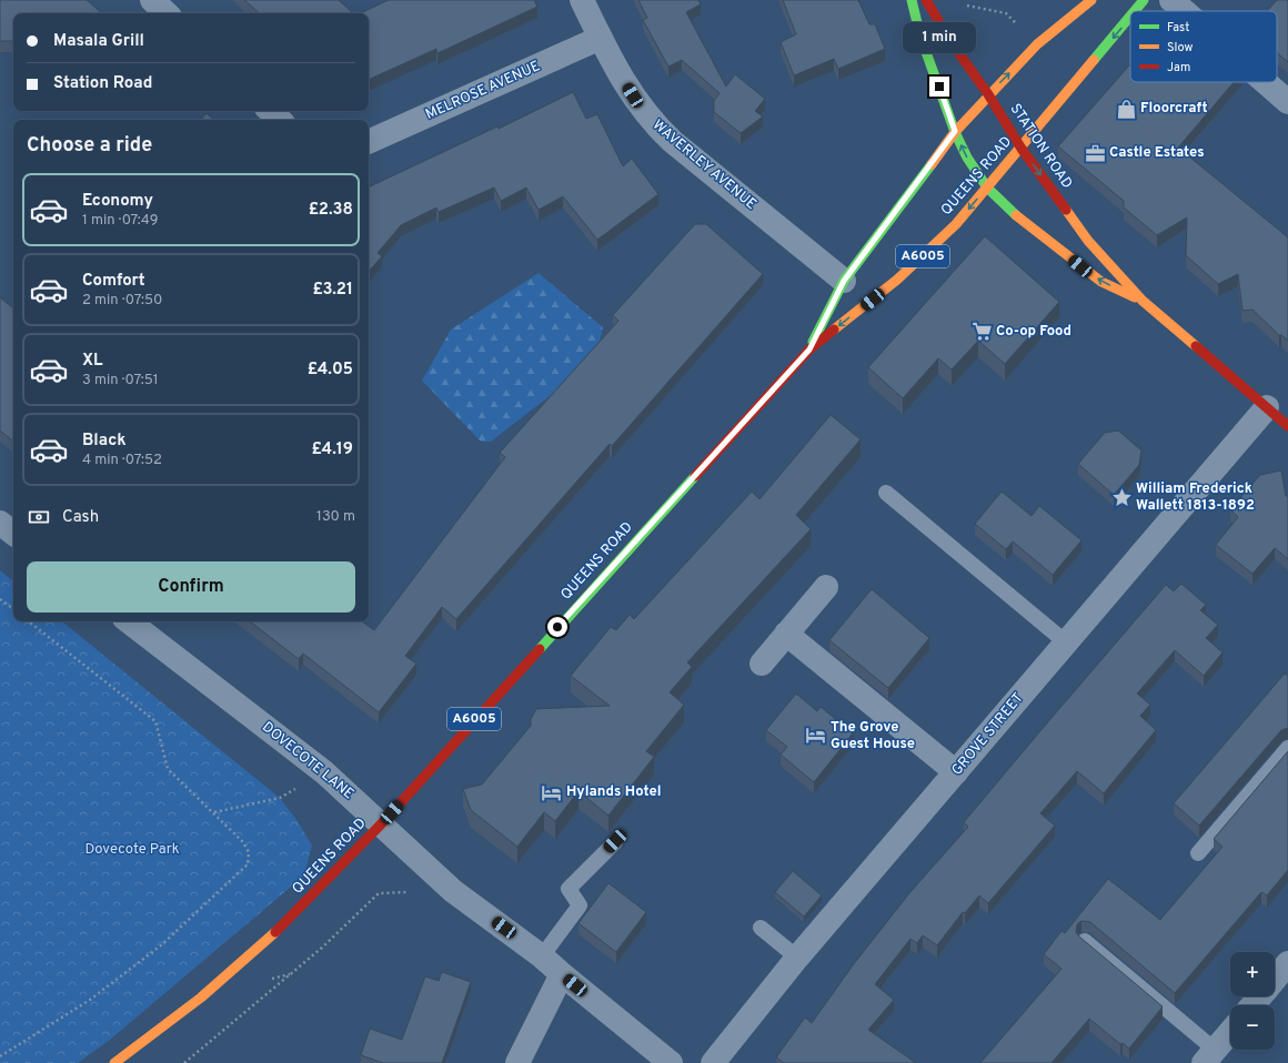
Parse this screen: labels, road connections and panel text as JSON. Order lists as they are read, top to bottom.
{
  "streets": {
    "main road": ["STATION ROAD", "QUEENS ROAD", "A6005"],
    "street": [
      "MELROSE AVENUE",
      "WAVERLEY AVENUE",
      "GROVE STREET",
      "DOVECOTE LANE"
    ]
  },
  "crossings": [
    ["MELROSE AVENUE", "WAVERLEY AVENUE"],
    ["STATION ROAD", "QUEENS ROAD"],
    ["STATION ROAD", "GROVE STREET"],
    ["WAVERLEY AVENUE", "QUEENS ROAD"],
    ["QUEENS ROAD", "DOVECOTE LANE"]
  ],
  "parks": ["Dovecote Park"],
  "places": {
    "shop": ["Floorcraft"],
    "office": ["Castle Estates"],
    "supermarket": ["Co-op Food"],
    "place": ["William Frederick Wallett 1813-1892"],
    "hotel": ["The Grove Guest House", "Hylands Hotel"]
  },
  "legend": ["Fast", "Slow", "Jam"],
  "page": {
    "banner": ["Masala Grill", "Station Road"],
    "bubble": "1 min",
    "heading": "Choose a ride",
    "list": [
      {
        "name": "Economy",
        "note": "1 min · 07:49",
        "value": "£2.38"
      },
      {
        "name": "Comfort",
        "note": "2 min · 07:50",
        "value": "£3.21"
      },
      {
        "name": "XL",
        "note": "3 min · 07:51",
        "value": "£4.05"
      },
      {
        "name": "Black",
        "note": "4 min · 07:52",
        "value": "£4.19"
      }
    ],
    "pay": ["Cash", "130 m"],
    "buttons": "Confirm",
    "map_buttons": ["+", "−"]
  }
}
